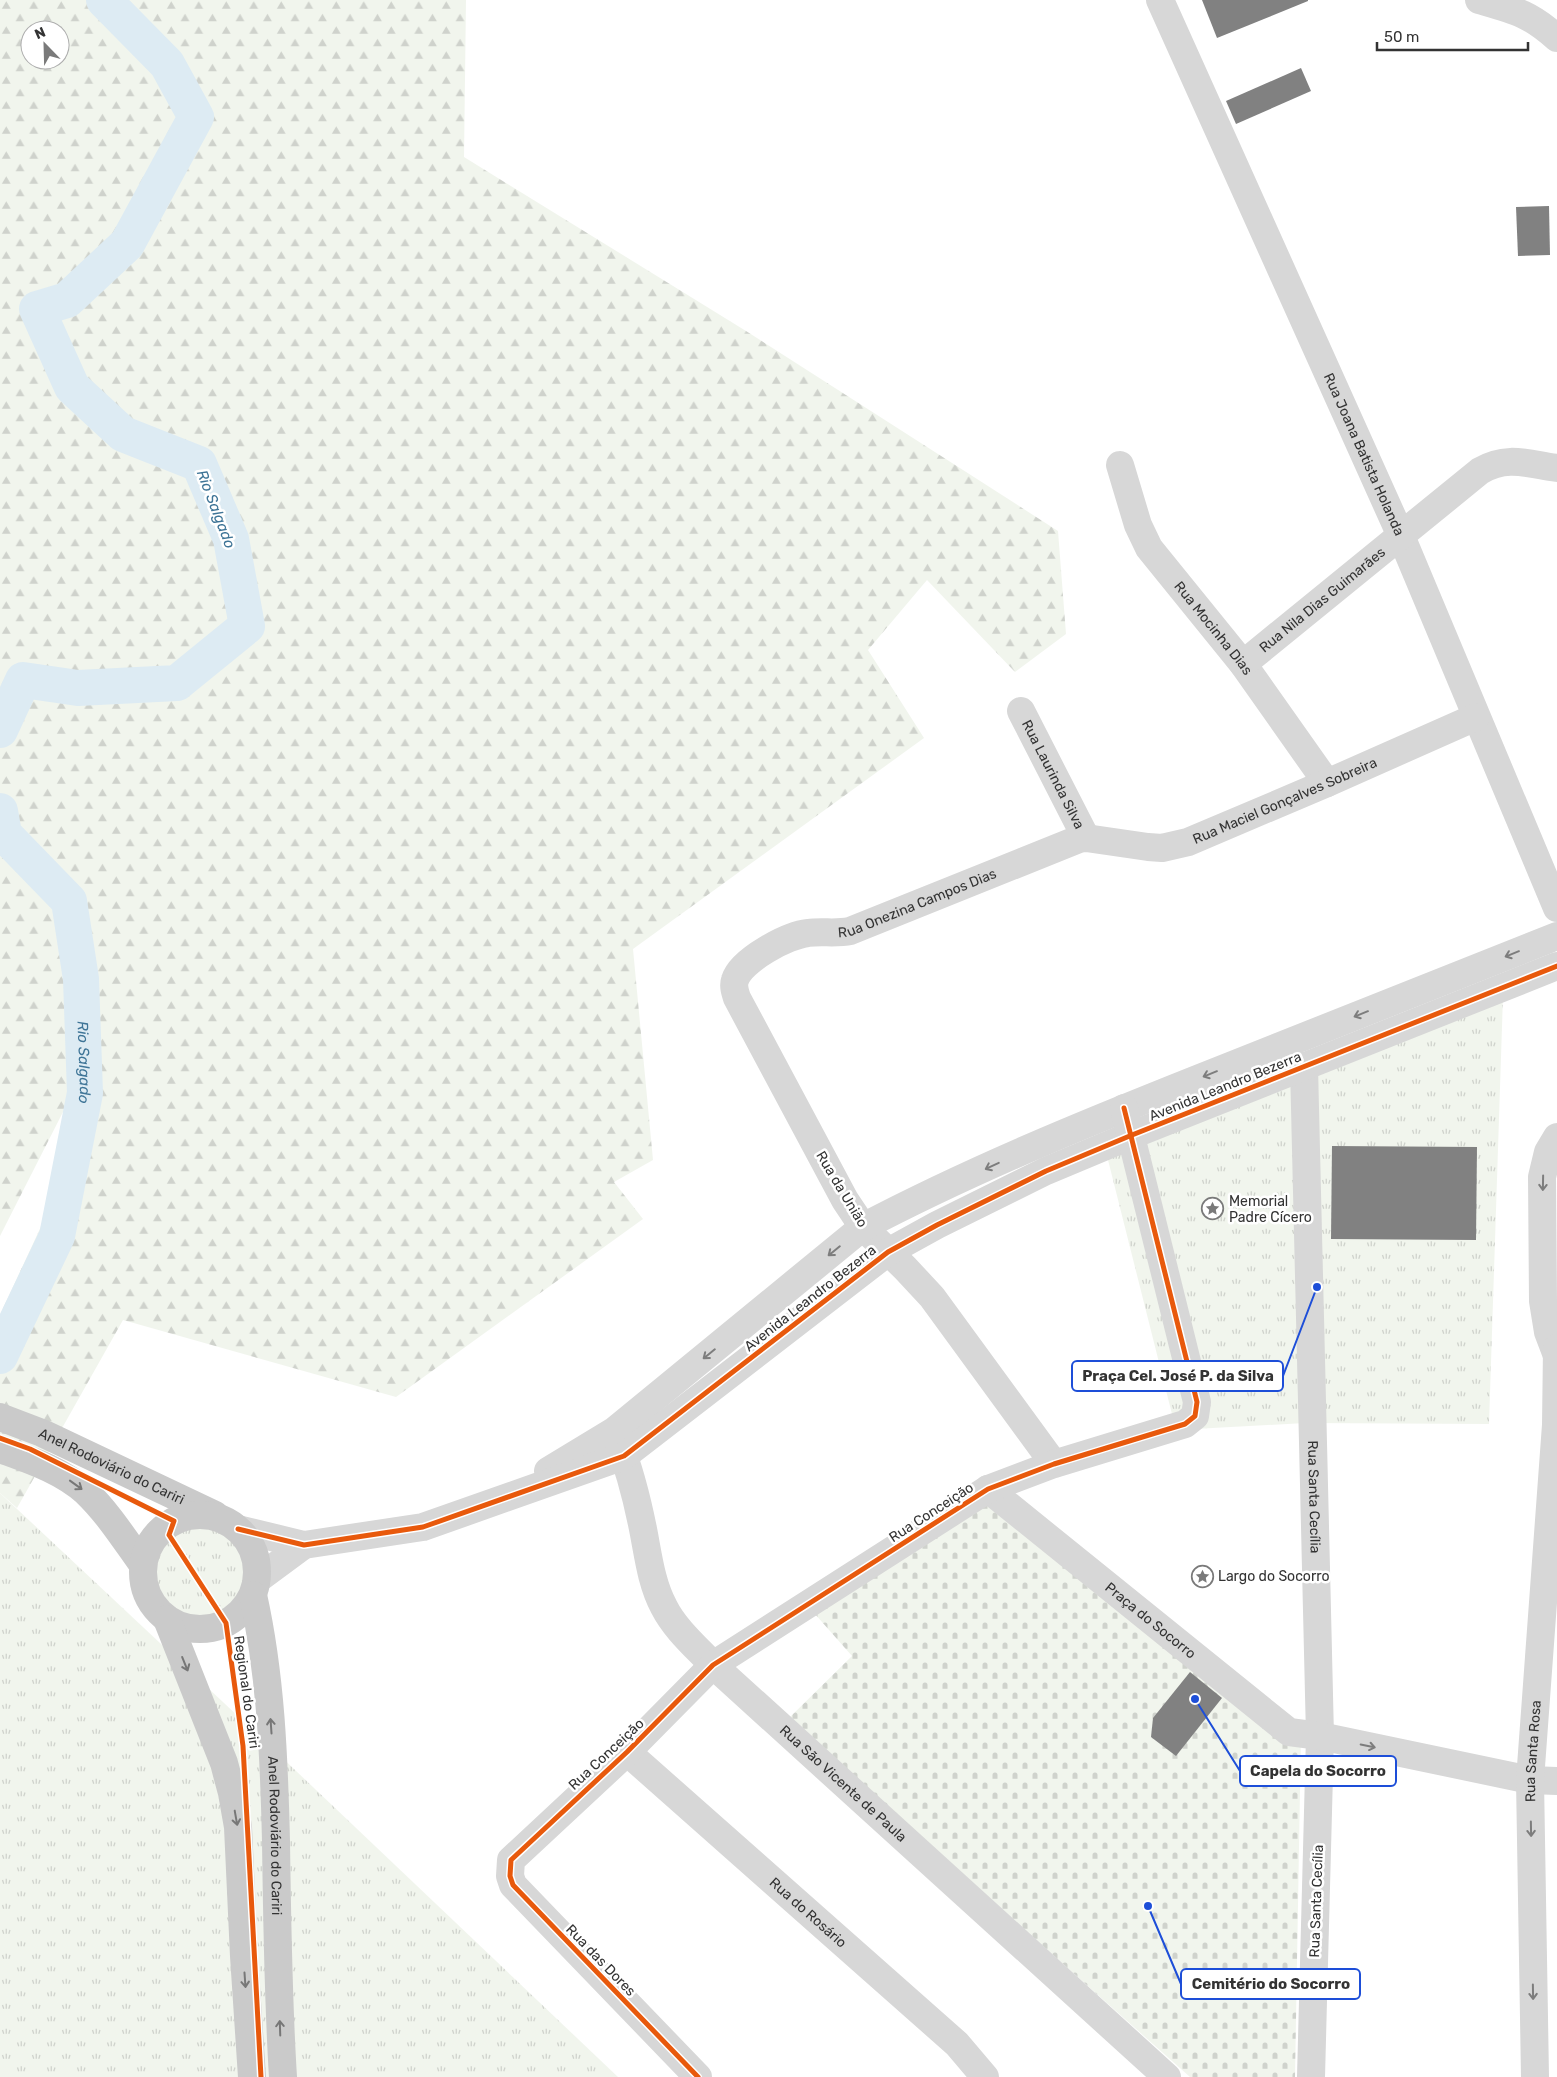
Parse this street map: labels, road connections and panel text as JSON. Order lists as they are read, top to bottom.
{
  "streets": {
    "main road": ["Anel Rodoviário do Cariri"],
    "street": [
      "Rua Joana Batista Holanda",
      "Rua Nila Dias Guimarães",
      "Rua Mocinha Dias",
      "Rua Laurinda Silva",
      "Rua Maciel Gonçalves Sobreira",
      "Rua Onezina Campos Dias",
      "Avenida Leandro Bezerra",
      "Rua da União",
      "Rua Santa Cecília",
      "Rua Conceição",
      "Praça do Socorro",
      "Rua Santa Rosa",
      "Rua São Vicente de Paula",
      "Rua do Rosário",
      "Rua das Dores"
    ],
    "cycle path": ["Regional do Cariri"]
  },
  "crossings": [
    ["Rua Joana Batista Holanda", "Rua Nila Dias Guimarães"],
    ["Rua Joana Batista Holanda", "Rua Maciel Gonçalves Sobreira"],
    ["Rua Nila Dias Guimarães", "Rua Mocinha Dias"],
    ["Rua Mocinha Dias", "Rua Maciel Gonçalves Sobreira"],
    ["Rua Laurinda Silva", "Rua Maciel Gonçalves Sobreira"],
    ["Rua Laurinda Silva", "Rua Onezina Campos Dias"],
    ["Rua Maciel Gonçalves Sobreira", "Rua Onezina Campos Dias"],
    ["Rua Onezina Campos Dias", "Rua da União"],
    ["Avenida Leandro Bezerra", "Rua da União"],
    ["Avenida Leandro Bezerra", "Rua Santa Cecília"],
    ["Avenida Leandro Bezerra", "Rua Conceição"],
    ["Avenida Leandro Bezerra", "Rua São Vicente de Paula"],
    ["Rua da União", "Rua Conceição"],
    ["Rua Santa Cecília", "Praça do Socorro"],
    ["Rua Conceição", "Praça do Socorro"],
    ["Rua Conceição", "Rua São Vicente de Paula"],
    ["Rua Conceição", "Rua do Rosário"],
    ["Rua Conceição", "Rua das Dores"],
    ["Praça do Socorro", "Rua Santa Rosa"]
  ],
  "one_way": ["Rua Santa Rosa"],
  "water": ["Rio Salgado"],
  "places": {
    "place": ["Memorial Padre Cícero", "Largo do Socorro"],
    "other": ["Praça Cel. José P. da Silva", "Capela do Socorro", "Cemitério do Socorro"]
  },
  "scale_bar": "50 m",
  "north": "top left"
}
